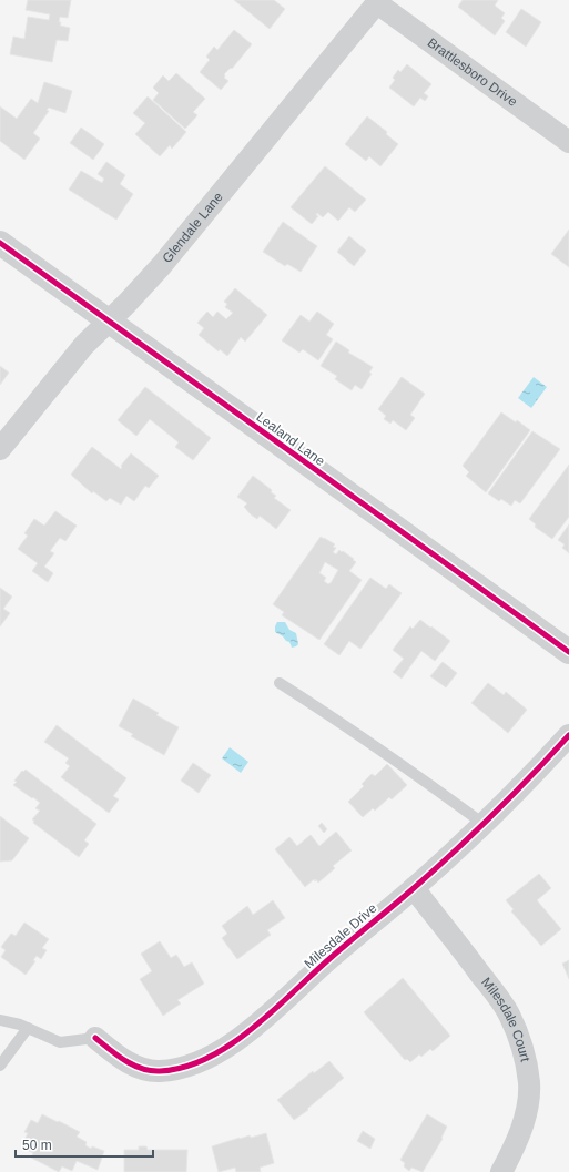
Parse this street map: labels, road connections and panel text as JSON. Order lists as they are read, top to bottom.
{
  "streets": {
    "street": [
      "Brattlesboro Drive",
      "Glendale Lane",
      "Lealand Lane",
      "Milesdale Drive",
      "Milesdale Court"
    ]
  },
  "crossings": [
    ["Brattlesboro Drive", "Glendale Lane"],
    ["Glendale Lane", "Lealand Lane"],
    ["Milesdale Drive", "Milesdale Court"]
  ],
  "scale_bar": "50 m"
}
